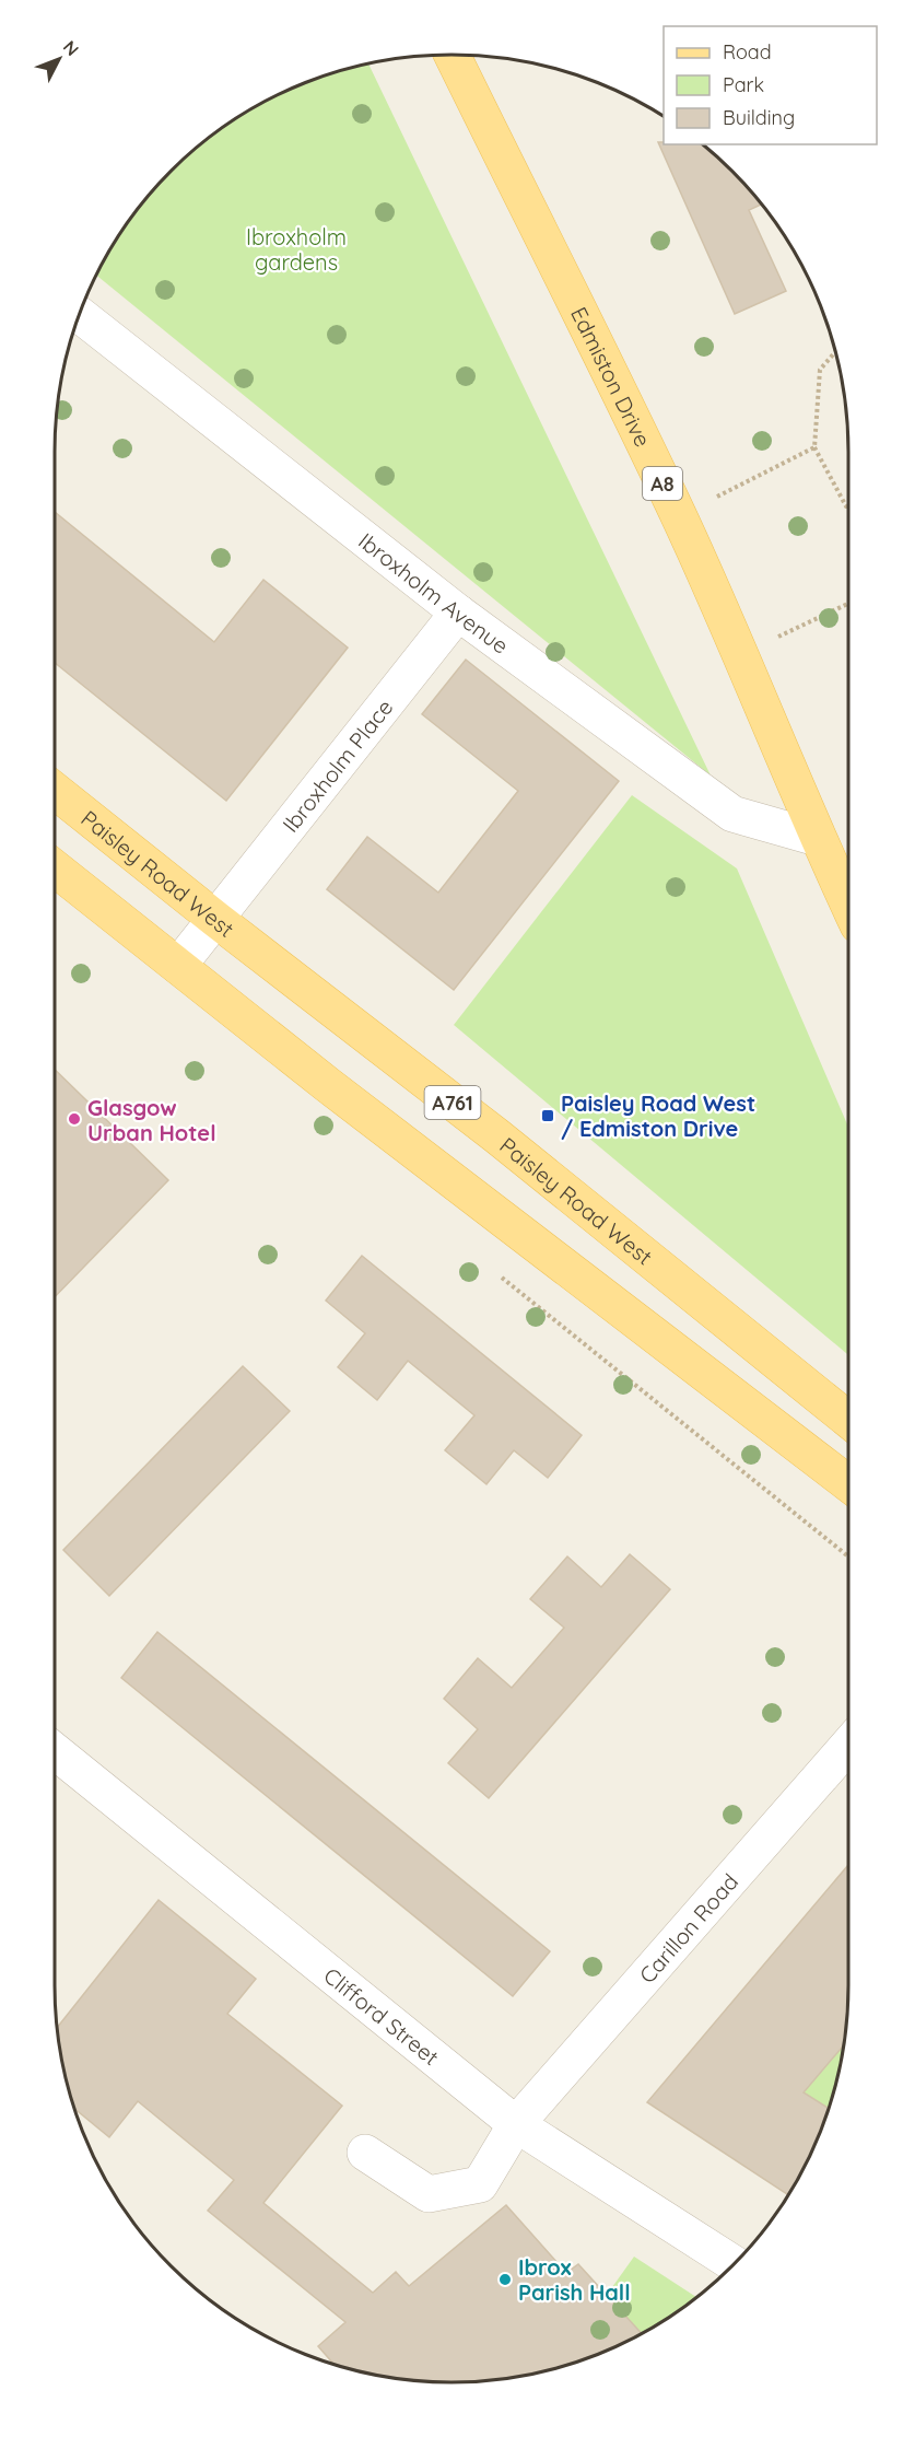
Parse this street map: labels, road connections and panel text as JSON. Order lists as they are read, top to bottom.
{
  "streets": {
    "main road": [
      "Edmiston Drive",
      "A8",
      "Paisley Road West",
      "A761"
    ],
    "street": [
      "Ibroxholm Avenue",
      "Ibroxholm Place",
      "Carillon Road",
      "Clifford Street"
    ]
  },
  "crossings": [
    ["Edmiston Drive", "Ibroxholm Avenue"],
    ["Ibroxholm Avenue", "Ibroxholm Place"],
    ["Ibroxholm Place", "Paisley Road West"],
    ["Carillon Road", "Clifford Street"]
  ],
  "parks": ["Ibroxholm gardens"],
  "places": {
    "transit": ["Paisley Road West / Edmiston Drive"],
    "other": ["Glasgow Urban Hotel", "Ibrox Parish Hall"]
  },
  "legend": ["Road", "Park", "Building"],
  "north": "top right"
}
